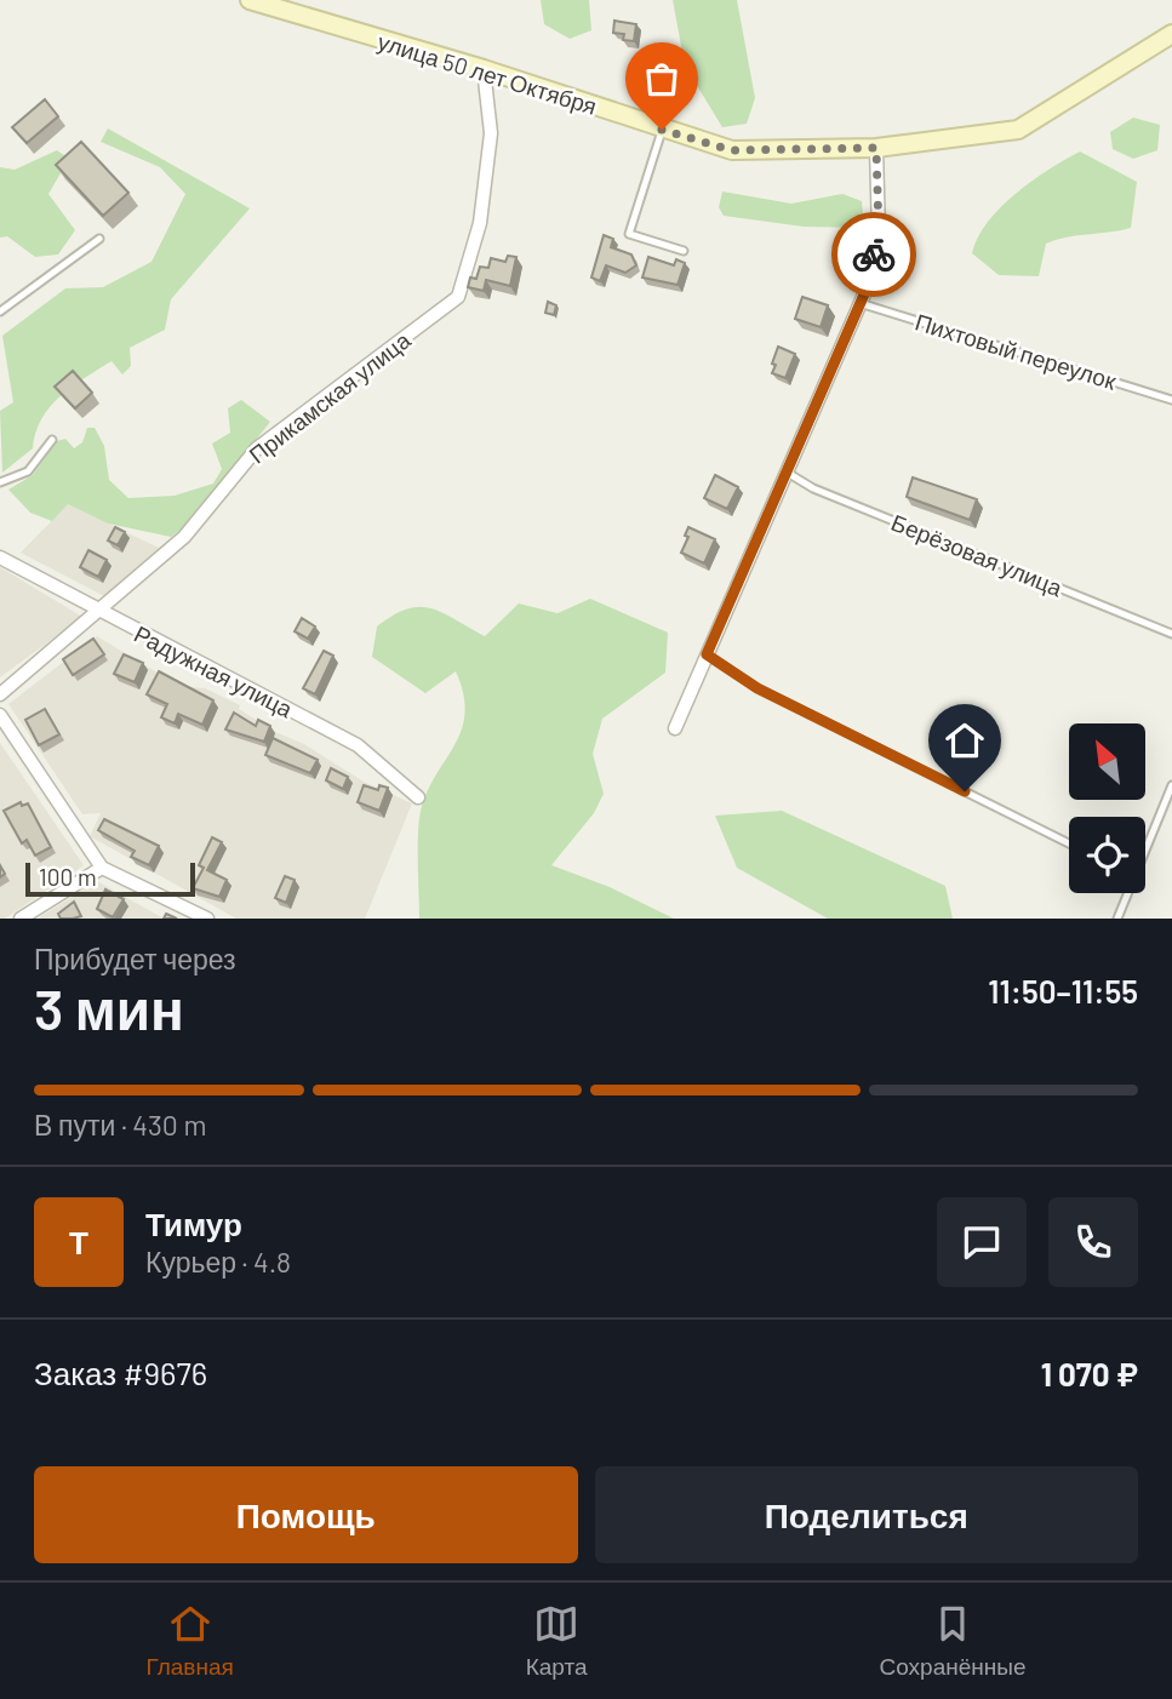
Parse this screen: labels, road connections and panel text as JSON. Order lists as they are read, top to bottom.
{
  "streets": {
    "main road": ["улица 50 лет Октября"],
    "street": ["Прикамская улица", "Радужная улица"],
    "lane": ["Пихтовый переулок", "Берёзовая улица"]
  },
  "crossings": [
    ["улица 50 лет Октября", "Прикамская улица"],
    ["Прикамская улица", "Радужная улица"]
  ],
  "scale_bar": "100 m",
  "north": "top left",
  "page": {
    "scale": "100 m",
    "heading": ["3 мин", "Прибудет через", "11:50–11:55"],
    "panel": [
      "Тимур",
      "Курьер · 4.8",
      "Заказ #9676",
      "1 070 ₽"
    ],
    "bar": "В пути · 430 m",
    "round": "Т",
    "buttons": ["Помощь", "Поделиться"],
    "tabs": ["Главная", "Карта", "Сохранённые"]
  }
}
